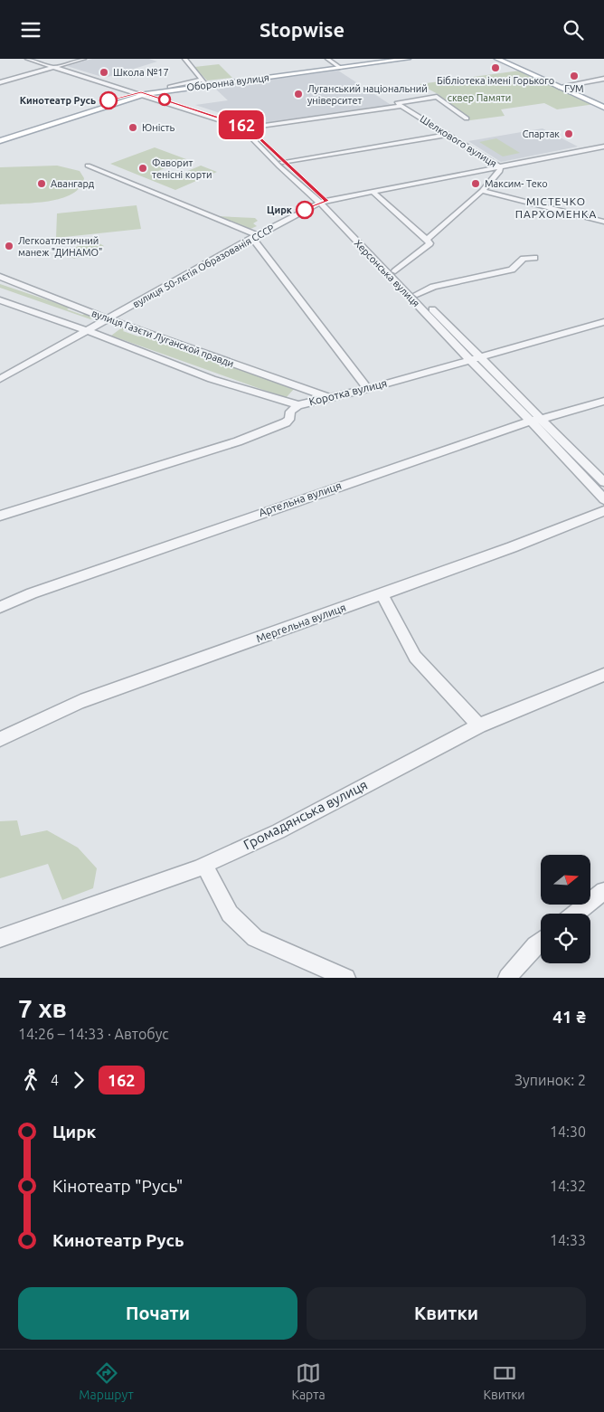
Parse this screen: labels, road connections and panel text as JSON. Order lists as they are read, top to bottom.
{
  "streets": {
    "main road": ["Оборонна вулиця"],
    "street": [
      "Шелкового вулиця",
      "вулиця 50-лєтія Образованія СССР",
      "Херсонська вулиця",
      "вулиця Газєти Луганской правди",
      "Коротка вулиця",
      "Артельна вулиця",
      "Мергельна вулиця",
      "Громадянська вулиця"
    ]
  },
  "crossings": [
    ["Оборонна вулиця", "Херсонська вулиця"],
    ["Шелкового вулиця", "вулиця 50-лєтія Образованія СССР"],
    ["Шелкового вулиця", "Херсонська вулиця"],
    ["вулиця 50-лєтія Образованія СССР", "Херсонська вулиця"],
    ["вулиця 50-лєтія Образованія СССР", "вулиця Газєти Луганской правди"],
    ["Херсонська вулиця", "Коротка вулиця"],
    ["Херсонська вулиця", "Артельна вулиця"],
    ["вулиця Газєти Луганской правди", "Коротка вулиця"]
  ],
  "districts": ["МІСТЕЧКО ПАРХОМЕНКА"],
  "parks": ["сквер Памяти"],
  "places": [
    "Бібліотека імені Горького",
    "Школа №17",
    "ГУМ",
    "Луганський національний університет",
    "Кинотеатр Русь",
    "Юність",
    "Спартак",
    "Фаворит тенісні корти",
    "Авангард",
    "Максим- Теко",
    "Цирк",
    "Легкоатлетичний манеж \"ДИНАМО\""
  ],
  "lines": ["bus line 162"],
  "north": "right",
  "page": {
    "header": "Stopwise",
    "on_map": "162",
    "heading": ["7 хв", "14:26 – 14:33 · Автобус", "41 ₴"],
    "legs": ["4", "162", "Зупинок: 2"],
    "list": [
      {
        "name": "Цирк",
        "value": "14:30"
      },
      {
        "name": "Кінотеатр \"Русь\"",
        "value": "14:32"
      },
      {
        "name": "Кинотеатр Русь",
        "value": "14:33"
      }
    ],
    "buttons": ["Почати", "Квитки"],
    "tabs": ["Маршрут", "Карта", "Квитки"]
  }
}
